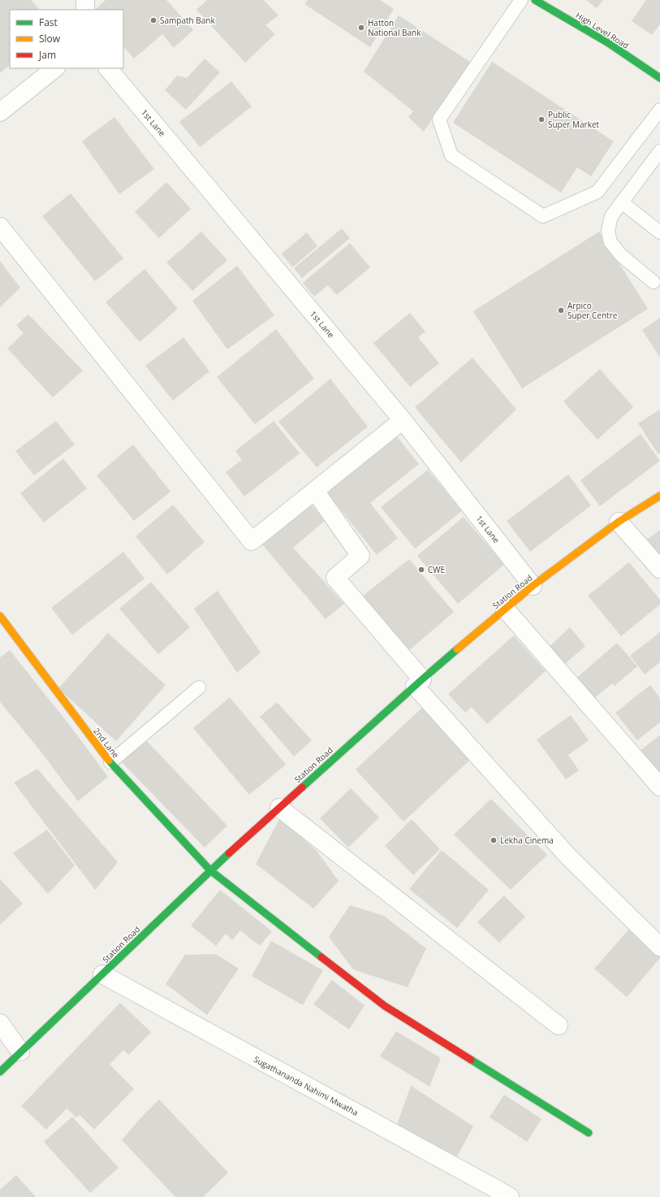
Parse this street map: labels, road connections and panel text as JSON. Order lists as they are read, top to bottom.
{
  "streets": {
    "main road": ["High Level Road", "Station Road", "2nd Lane"],
    "street": ["1st Lane", "Sugathananda Nahimi Mwatha"]
  },
  "crossings": [
    ["1st Lane", "Station Road"],
    ["Station Road", "2nd Lane"],
    ["Station Road", "Sugathananda Nahimi Mwatha"]
  ],
  "places": [
    "Sampath Bank",
    "Hatton National Bank",
    "Public Super Market",
    "Arpico Super Centre",
    "CWE",
    "Lekha Cinema"
  ],
  "legend": ["Fast", "Slow", "Jam"]
}
